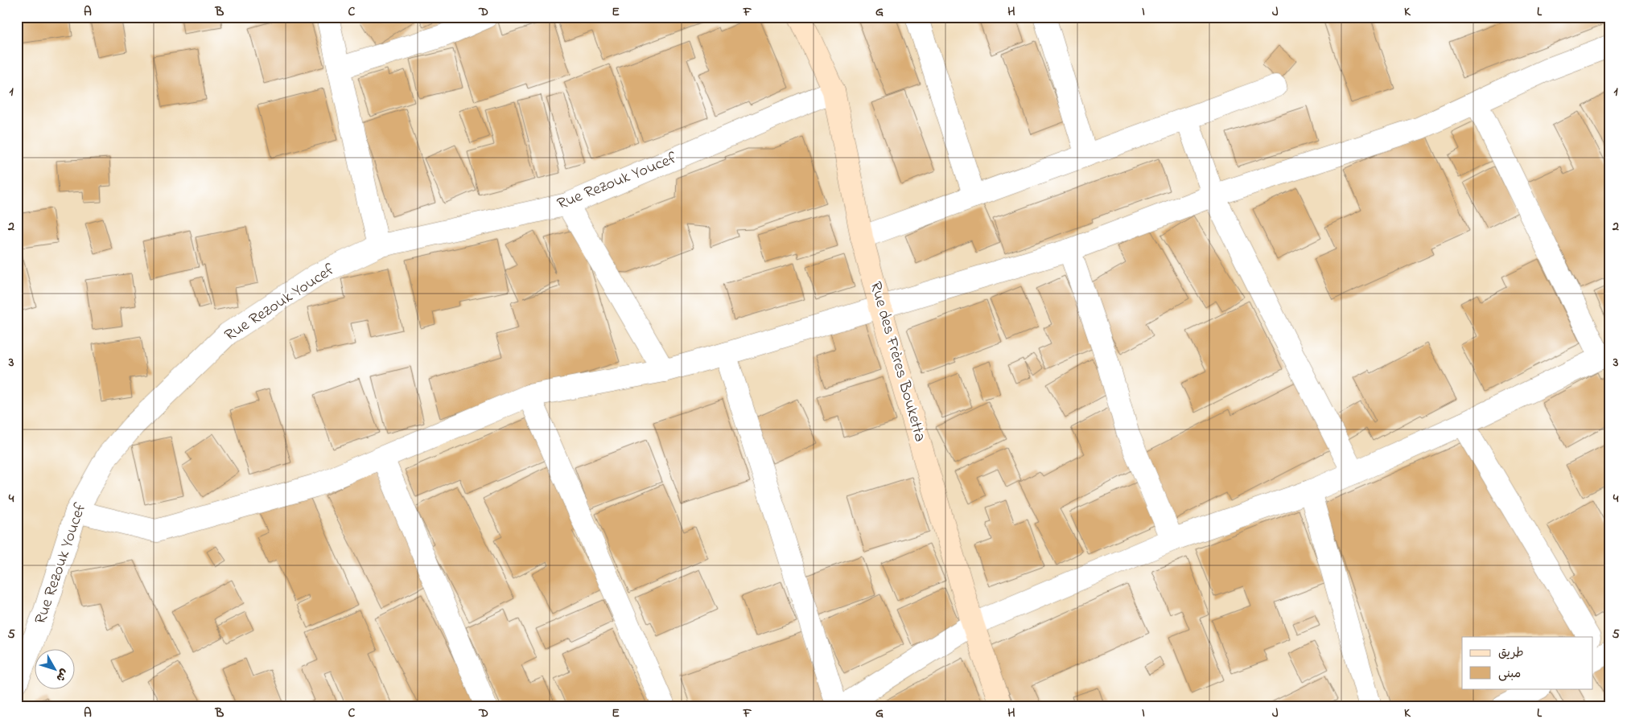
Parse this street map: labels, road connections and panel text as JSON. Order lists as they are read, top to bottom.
{
  "streets": {
    "main road": ["Rue des Frères Bouketta"],
    "street": ["Rue Rezouk Youcef"]
  },
  "crossings": [
    ["Rue Rezouk Youcef", "Rue des Frères Bouketta"]
  ],
  "legend": ["طريق", "مبنى"],
  "north": "bottom right",
  "grid": {
    "columns": [
      "A",
      "B",
      "C",
      "D",
      "E",
      "F",
      "G",
      "H",
      "I",
      "J",
      "K",
      "L"
    ],
    "rows": [
      "1",
      "2",
      "3",
      "4",
      "5"
    ]
  }
}
